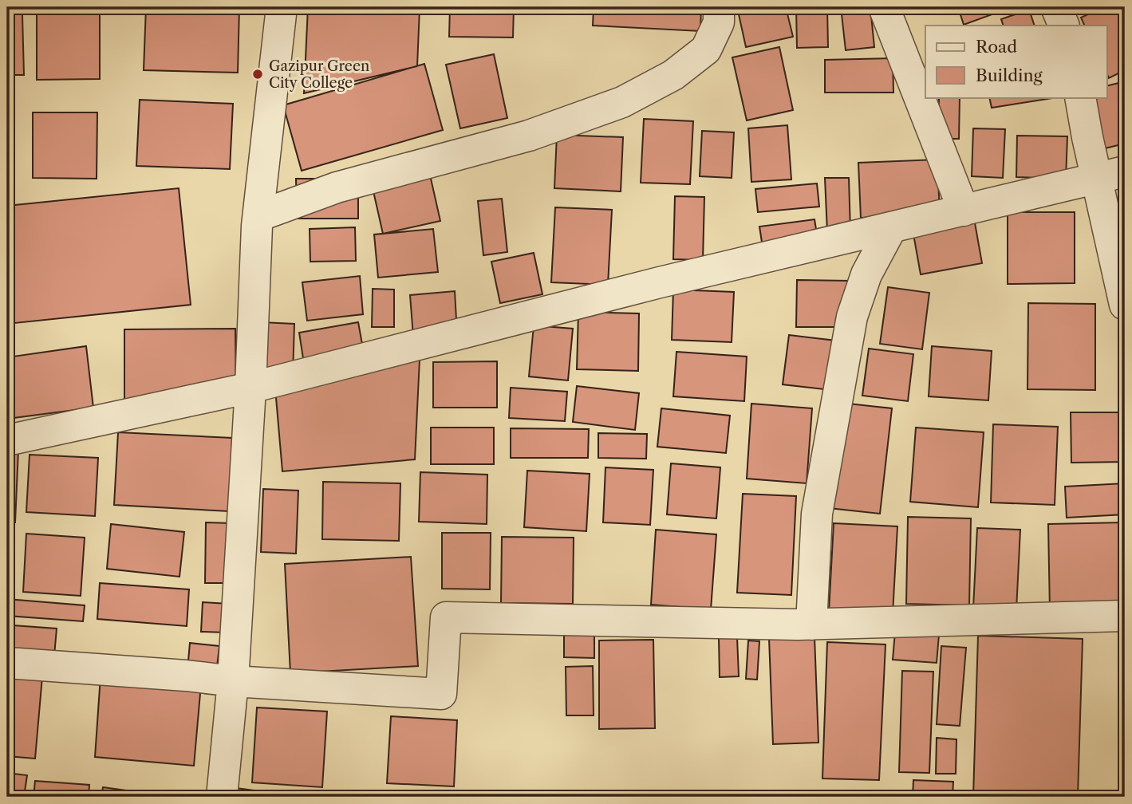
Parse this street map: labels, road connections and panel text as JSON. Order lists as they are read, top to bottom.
{
  "places": ["Gazipur Green City College"],
  "legend": ["Road", "Building"]
}
